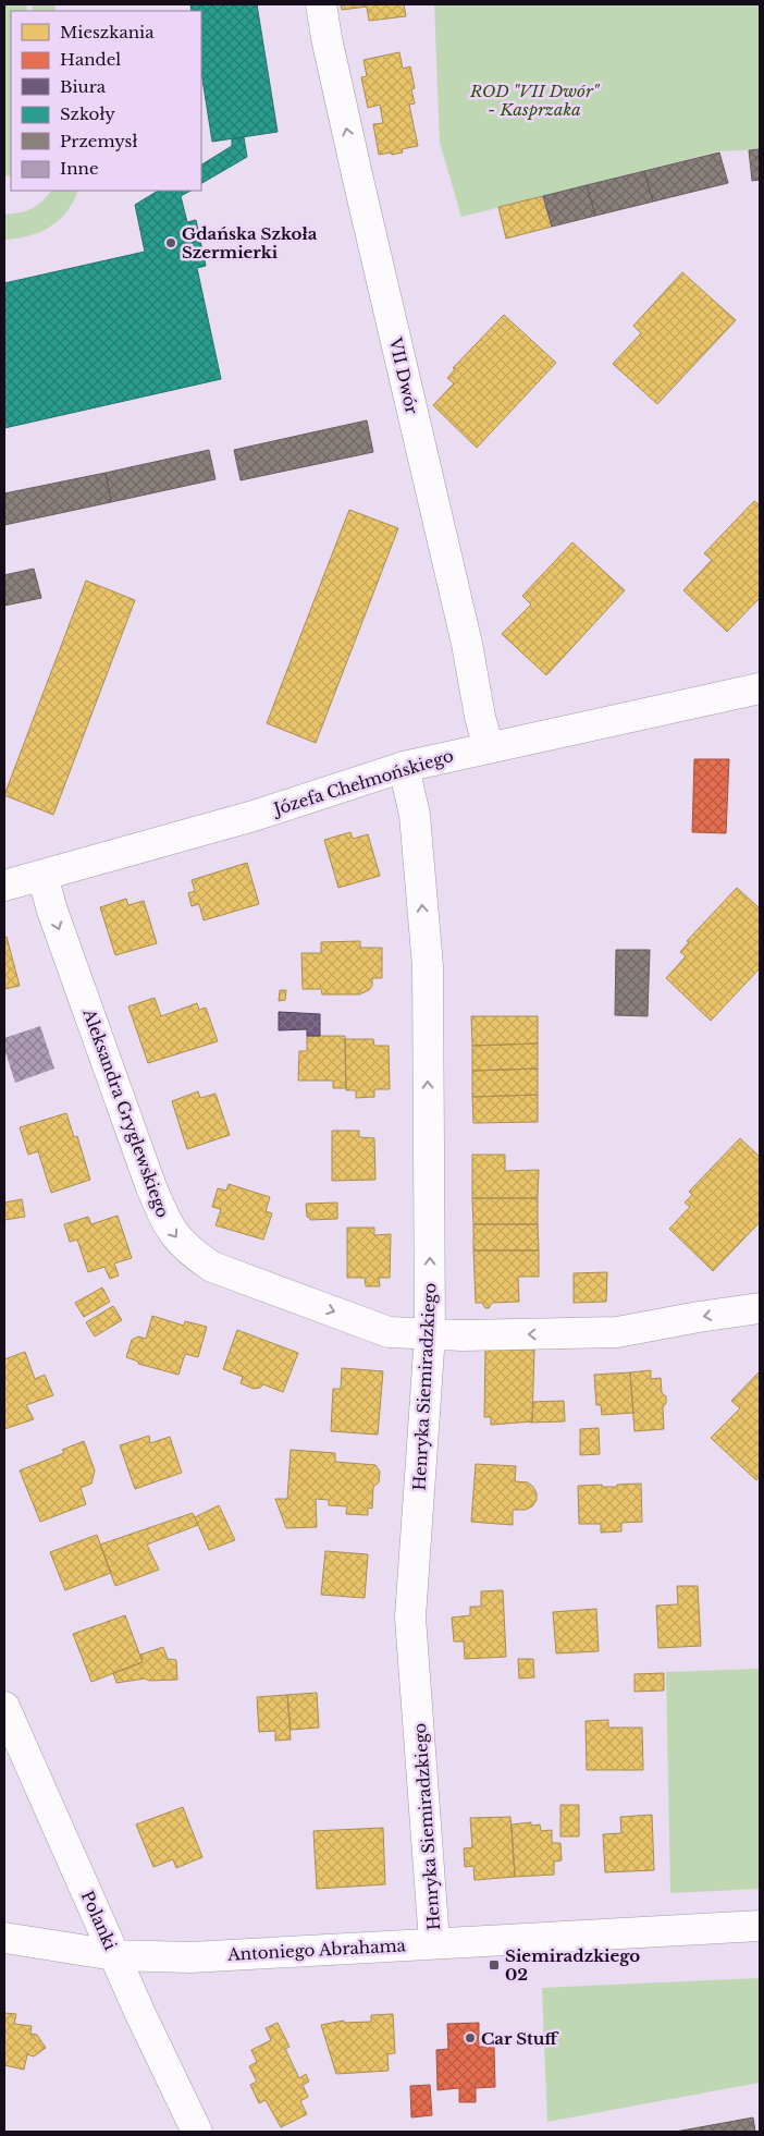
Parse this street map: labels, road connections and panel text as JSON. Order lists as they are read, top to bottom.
{
  "streets": {
    "street": [
      "VII Dwór",
      "Józefa Chełmońskiego",
      "Aleksandra Gryglewskiego",
      "Henryka Siemiradzkiego",
      "Polanki",
      "Antoniego Abrahama"
    ]
  },
  "crossings": [
    ["VII Dwór", "Józefa Chełmońskiego"],
    ["Józefa Chełmońskiego", "Aleksandra Gryglewskiego"],
    ["Józefa Chełmońskiego", "Henryka Siemiradzkiego"],
    ["Aleksandra Gryglewskiego", "Henryka Siemiradzkiego"],
    ["Henryka Siemiradzkiego", "Antoniego Abrahama"],
    ["Polanki", "Antoniego Abrahama"]
  ],
  "one_way": ["VII Dwór", "Henryka Siemiradzkiego"],
  "parks": ["ROD \"VII Dwór\" - Kasprzaka"],
  "places": {
    "other": ["Gdańska Szkoła Szermierki", "Car Stuff"],
    "transit": ["Siemiradzkiego 02"]
  },
  "legend": [
    "Mieszkania",
    "Handel",
    "Biura",
    "Szkoły",
    "Przemysł",
    "Inne"
  ]
}
